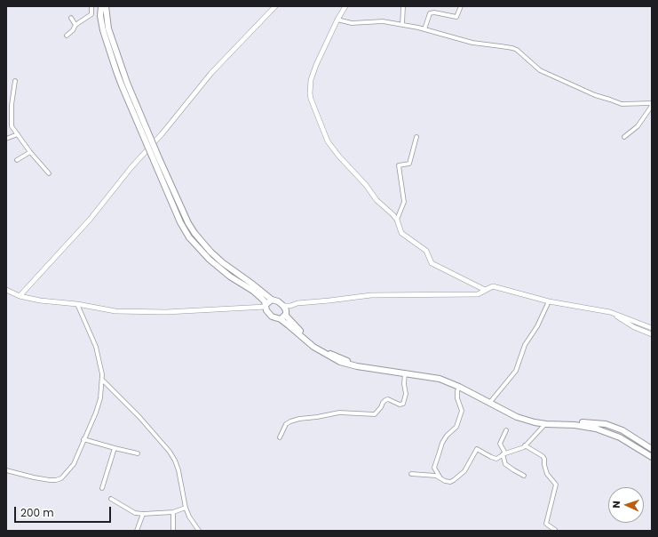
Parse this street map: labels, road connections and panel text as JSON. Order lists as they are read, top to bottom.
{
  "scale_bar": "200 m",
  "north": "left"
}
